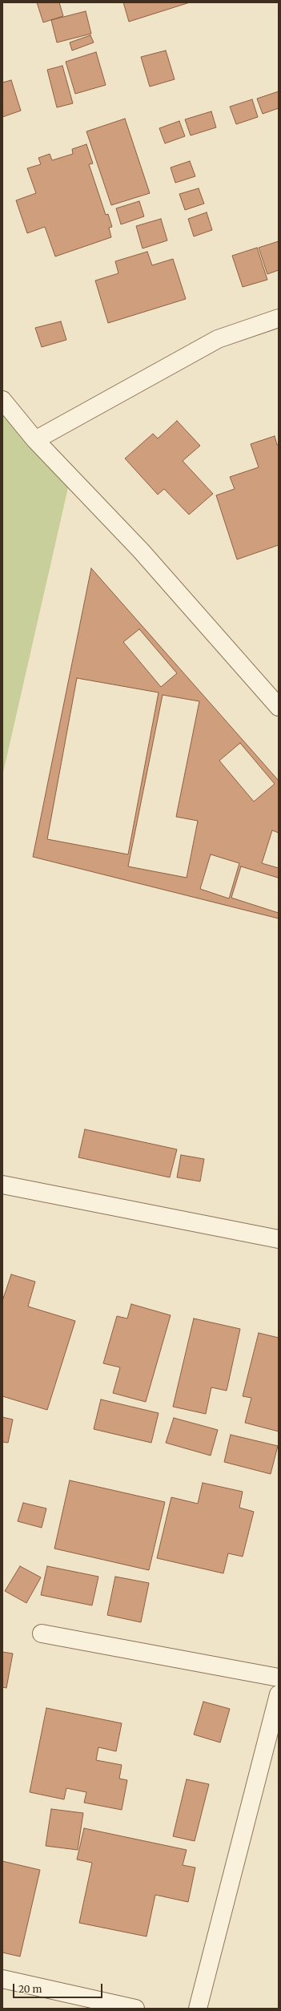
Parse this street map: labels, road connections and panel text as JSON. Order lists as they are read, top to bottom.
{
  "scale_bar": "20 m"
}
